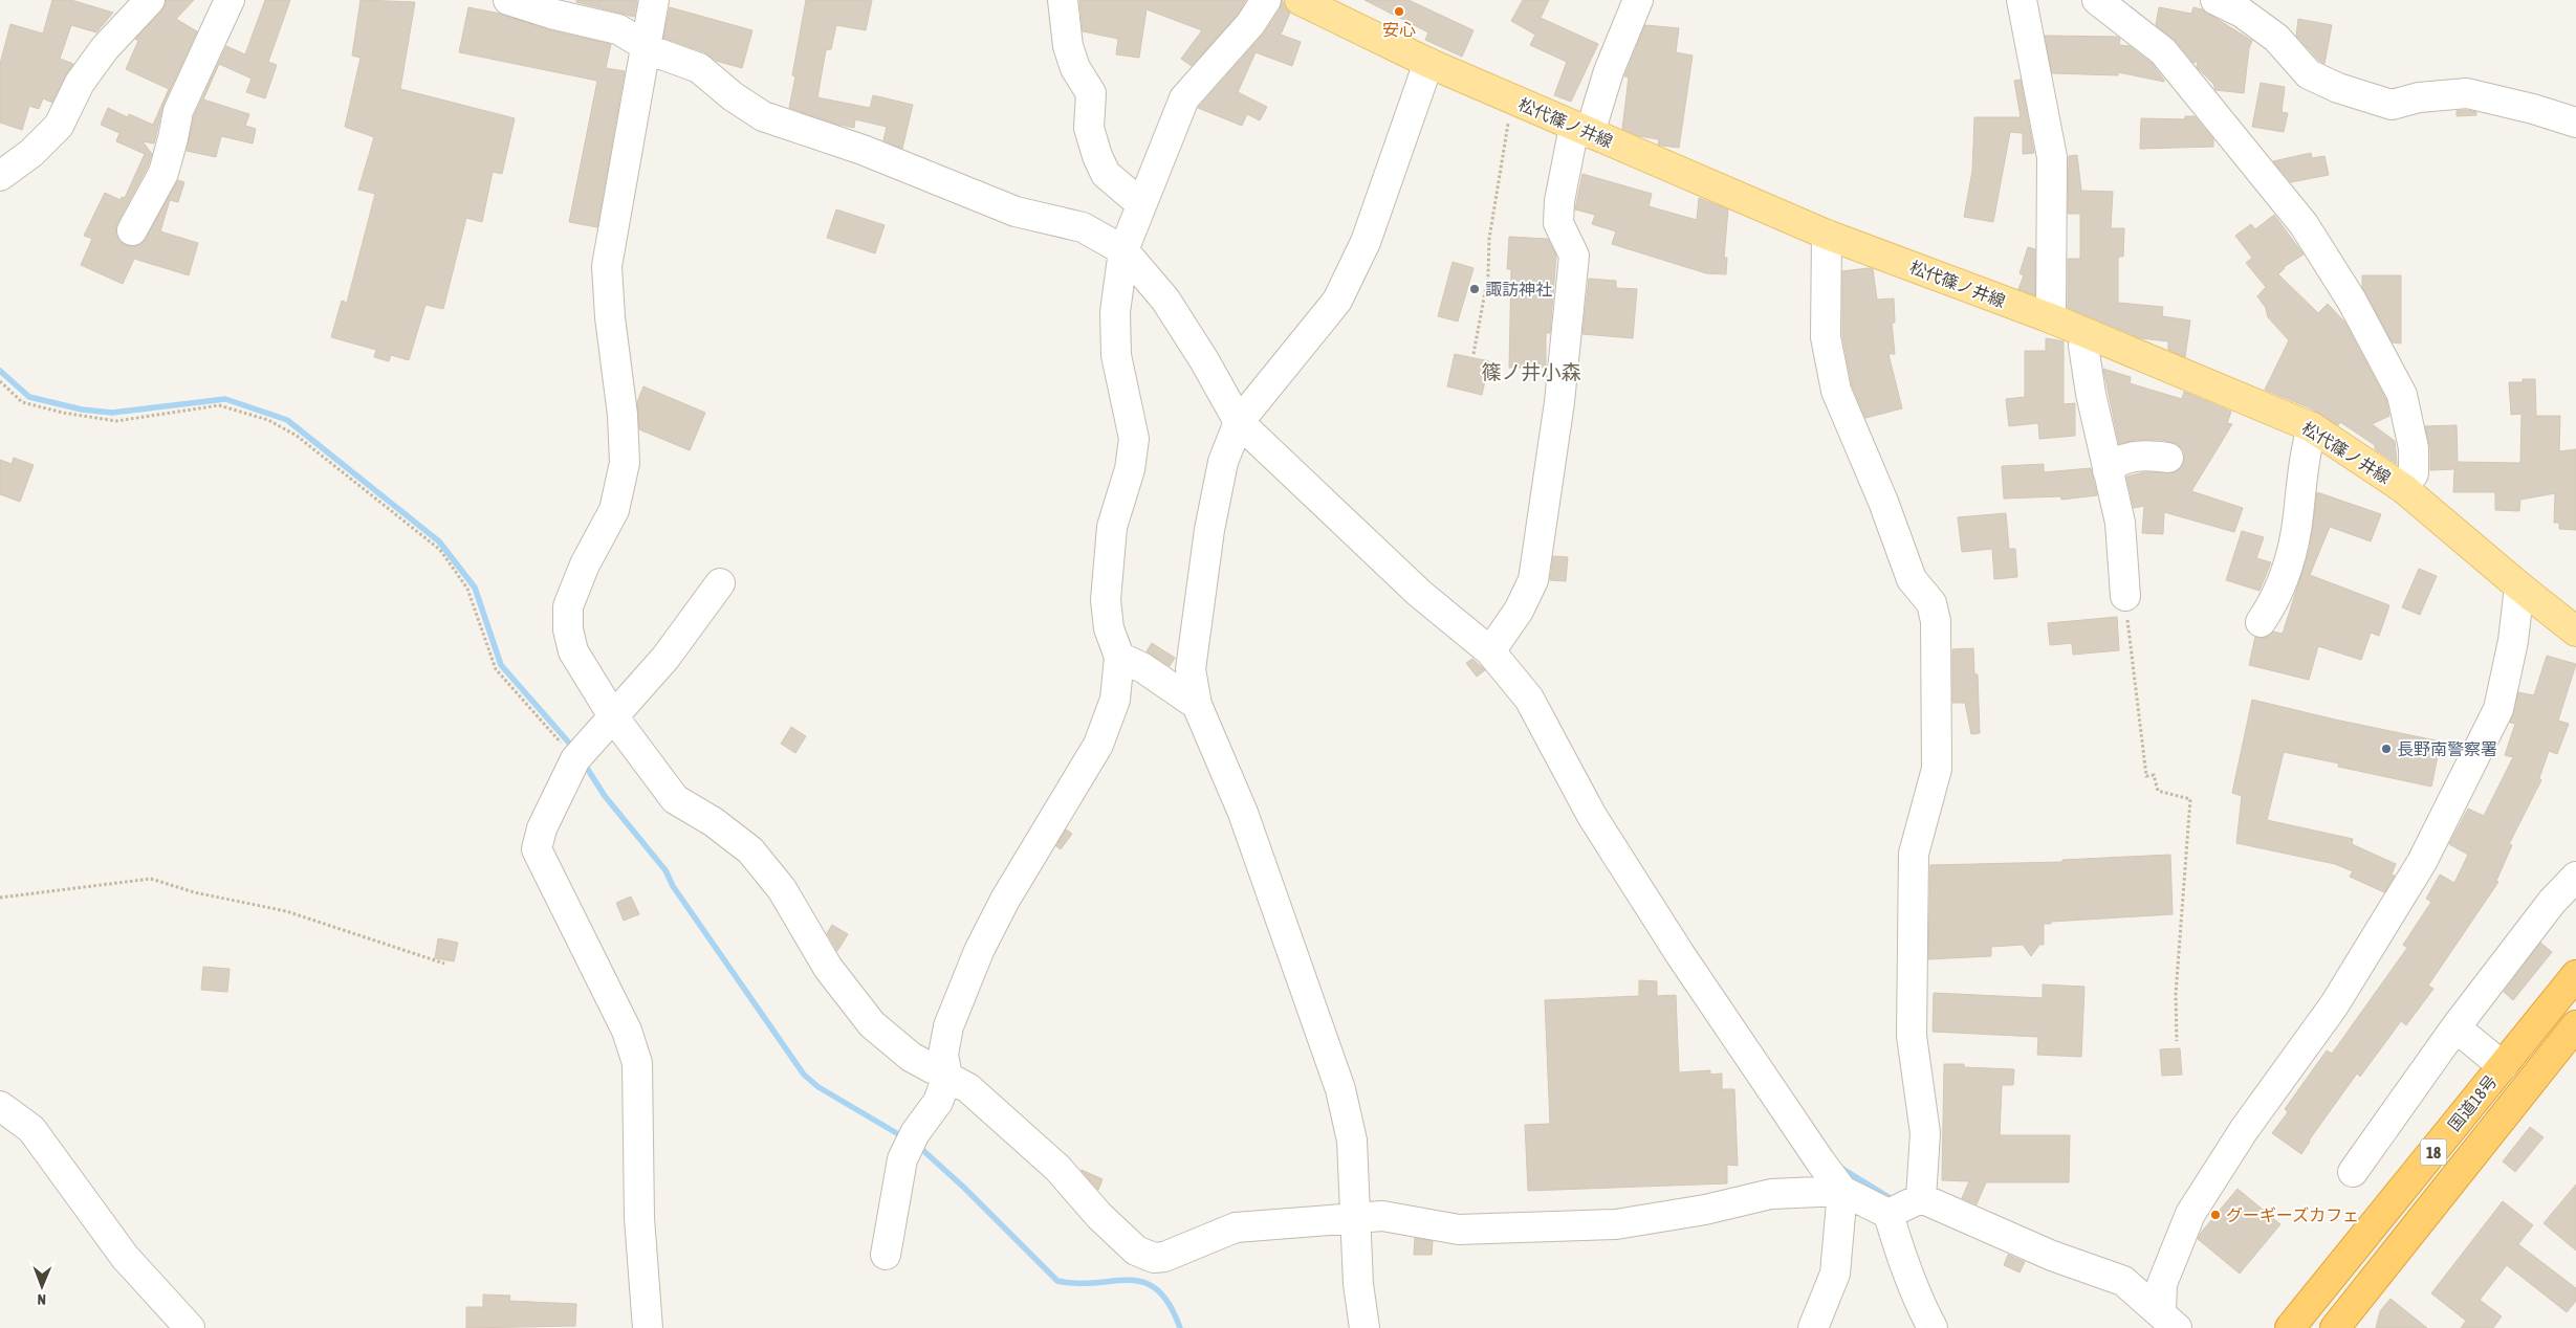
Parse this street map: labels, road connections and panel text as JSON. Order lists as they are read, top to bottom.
{
  "streets": {
    "highway": ["国道18号", "18"],
    "main road": ["松代篠ノ井線"]
  },
  "districts": ["篠ノ井小森"],
  "places": [
    "安心",
    "諏訪神社",
    "長野南警察署",
    "グーギーズカフェ"
  ],
  "north": "bottom"
}
